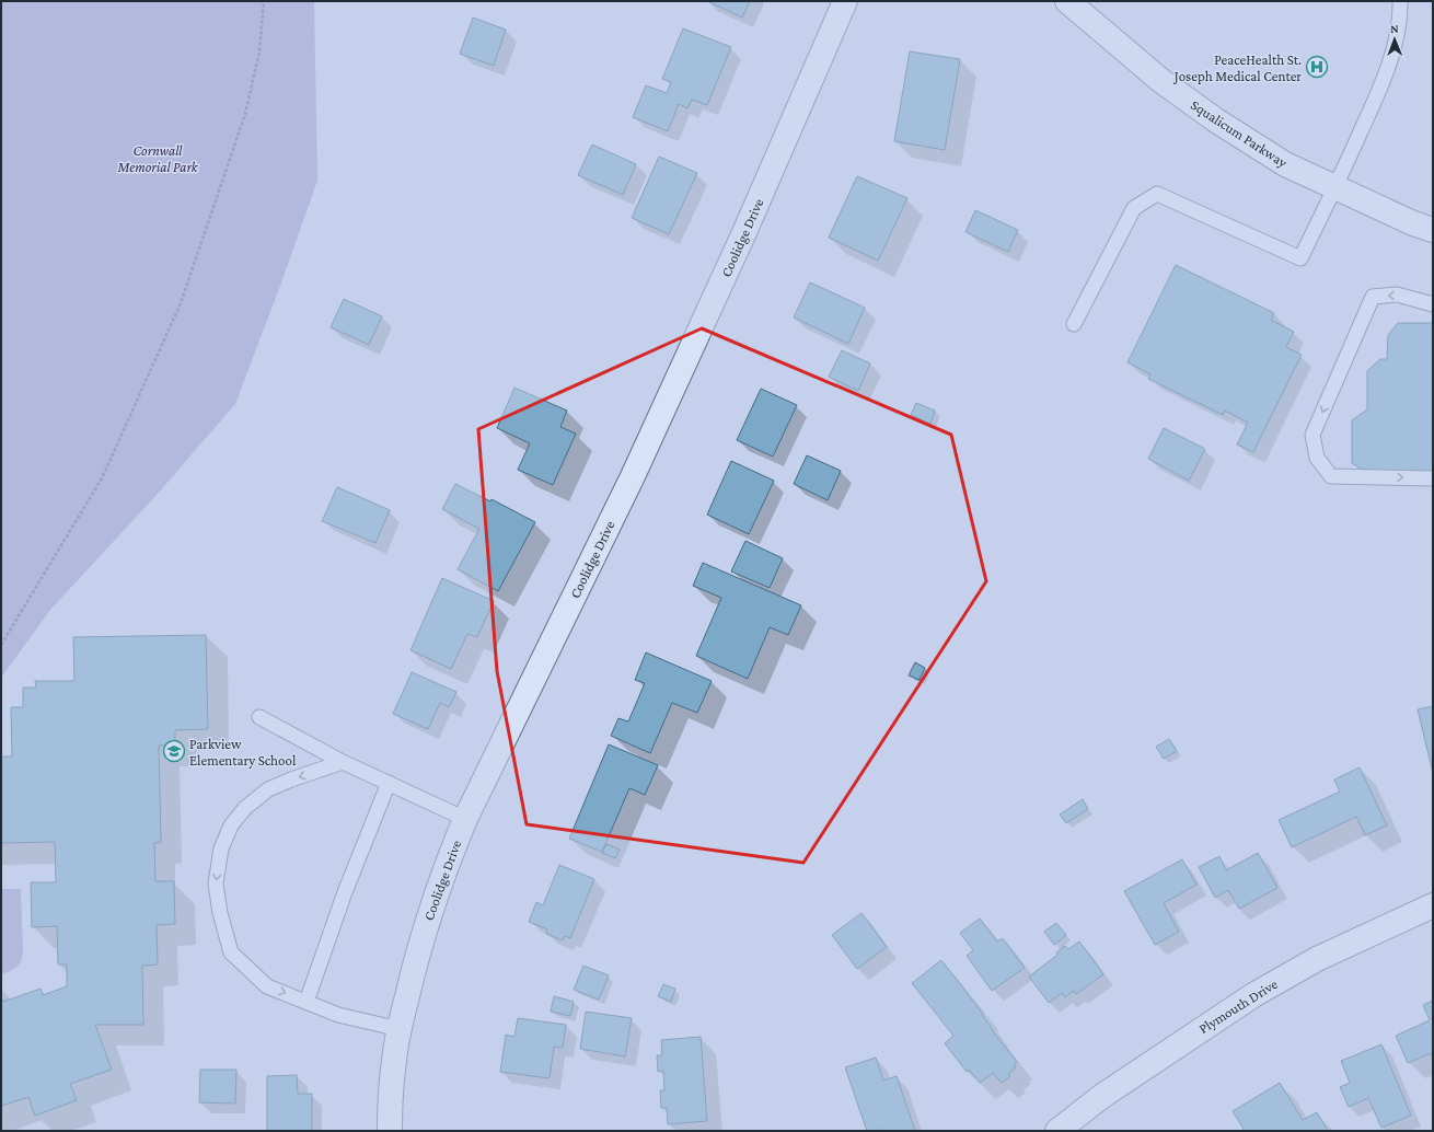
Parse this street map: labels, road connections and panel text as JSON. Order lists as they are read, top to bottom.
{
  "streets": {
    "street": ["Squalicum Parkway", "Coolidge Drive", "Plymouth Drive"]
  },
  "parks": ["Cornwall Memorial Park"],
  "places": {
    "hospital": ["PeaceHealth St. Joseph Medical Center"],
    "school or university": ["Parkview Elementary School"]
  },
  "north": "top"
}
